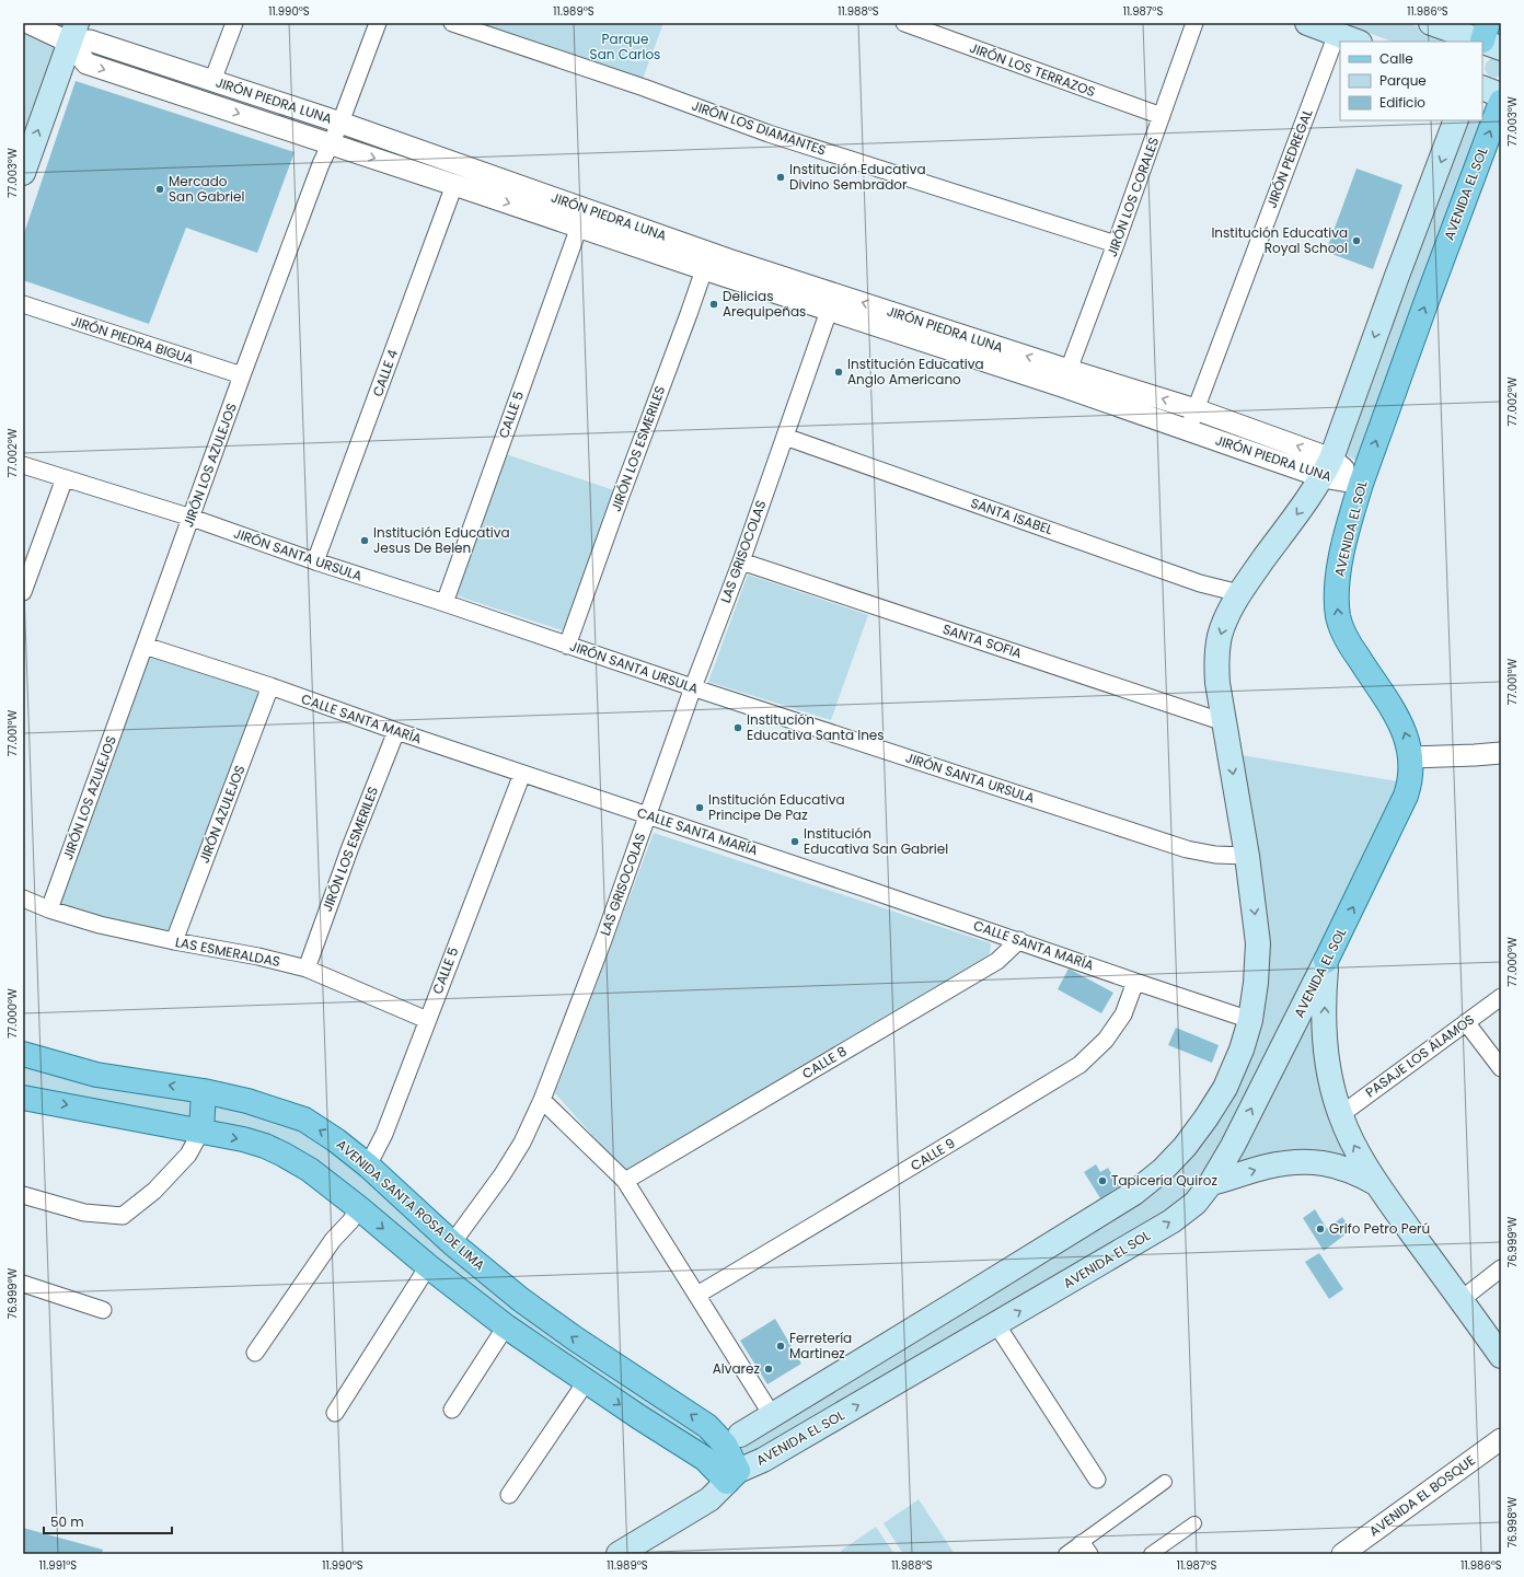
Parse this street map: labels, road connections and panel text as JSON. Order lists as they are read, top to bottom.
{
  "streets": {
    "main road": ["AVENIDA EL SOL", "AVENIDA SANTA ROSA DE LIMA"],
    "street": [
      "JIRÓN LOS TERRAZOS",
      "JIRÓN PIEDRA LUNA",
      "JIRÓN LOS DIAMANTES",
      "JIRÓN PEDREGAL",
      "JIRÓN LOS CORALES",
      "JIRÓN PIEDRA BIGUA",
      "CALLE 4",
      "CALLE 5",
      "JIRÓN LOS ESMERILES",
      "JIRÓN LOS AZULEJOS",
      "SANTA ISABEL",
      "LAS GRISOCOLAS",
      "JIRÓN SANTA URSULA",
      "SANTA SOFIA",
      "CALLE SANTA MARÍA",
      "JIRÓN AZULEJOS",
      "LAS ESMERALDAS",
      "PASAJE LOS ÁLAMOS",
      "CALLE 8",
      "CALLE 9",
      "AVENIDA EL BOSQUE"
    ]
  },
  "crossings": [
    ["JIRÓN LOS TERRAZOS", "JIRÓN LOS CORALES"],
    ["JIRÓN PIEDRA LUNA", "JIRÓN PEDREGAL"],
    ["JIRÓN PIEDRA LUNA", "AVENIDA EL SOL"],
    ["JIRÓN PIEDRA LUNA", "JIRÓN LOS CORALES"],
    ["JIRÓN PIEDRA LUNA", "CALLE 4"],
    ["JIRÓN PIEDRA LUNA", "CALLE 5"],
    ["JIRÓN PIEDRA LUNA", "JIRÓN LOS ESMERILES"],
    ["JIRÓN PIEDRA LUNA", "JIRÓN LOS AZULEJOS"],
    ["JIRÓN PIEDRA LUNA", "LAS GRISOCOLAS"],
    ["JIRÓN LOS DIAMANTES", "JIRÓN LOS CORALES"],
    ["AVENIDA EL SOL", "AVENIDA SANTA ROSA DE LIMA"],
    ["JIRÓN PIEDRA BIGUA", "JIRÓN LOS AZULEJOS"],
    ["CALLE 4", "JIRÓN SANTA URSULA"],
    ["CALLE 5", "JIRÓN SANTA URSULA"],
    ["CALLE 5", "CALLE SANTA MARÍA"],
    ["CALLE 5", "LAS ESMERALDAS"],
    ["CALLE 5", "AVENIDA SANTA ROSA DE LIMA"],
    ["JIRÓN LOS ESMERILES", "JIRÓN SANTA URSULA"],
    ["JIRÓN LOS ESMERILES", "CALLE SANTA MARÍA"],
    ["JIRÓN LOS ESMERILES", "LAS ESMERALDAS"],
    ["JIRÓN LOS AZULEJOS", "JIRÓN SANTA URSULA"],
    ["JIRÓN LOS AZULEJOS", "CALLE SANTA MARÍA"],
    ["JIRÓN LOS AZULEJOS", "LAS ESMERALDAS"],
    ["SANTA ISABEL", "LAS GRISOCOLAS"],
    ["LAS GRISOCOLAS", "JIRÓN SANTA URSULA"],
    ["LAS GRISOCOLAS", "SANTA SOFIA"],
    ["LAS GRISOCOLAS", "CALLE SANTA MARÍA"],
    ["LAS GRISOCOLAS", "AVENIDA SANTA ROSA DE LIMA"],
    ["CALLE SANTA MARÍA", "JIRÓN AZULEJOS"],
    ["CALLE SANTA MARÍA", "CALLE 8"],
    ["CALLE SANTA MARÍA", "CALLE 9"],
    ["JIRÓN AZULEJOS", "LAS ESMERALDAS"]
  ],
  "parks": ["Parque San Carlos"],
  "places": [
    "Institución Educativa Divino Sembrador",
    "Mercado San Gabriel",
    "Institución Educativa Royal School",
    "Delicias Arequipeñas",
    "Institución Educativa Anglo Americano",
    "Institución Educativa Jesus De Belen",
    "Institución Educativa Santa Ines",
    "Institución Educativa Principe De Paz",
    "Institución Educativa San Gabriel",
    "Tapicería Quiroz",
    "Grifo Petro Perú",
    "Ferretería Martinez",
    "Alvarez"
  ],
  "legend": ["Calle", "Parque", "Edificio"],
  "scale_bar": "50 m",
  "coordinates": [
    "11.990°S",
    "11.989°S",
    "11.988°S",
    "11.987°S",
    "11.986°S",
    "77.003°W",
    "77.002°W",
    "77.001°W",
    "77.000°W",
    "76.999°W",
    "76.998°W",
    "11.991°S"
  ]
}
